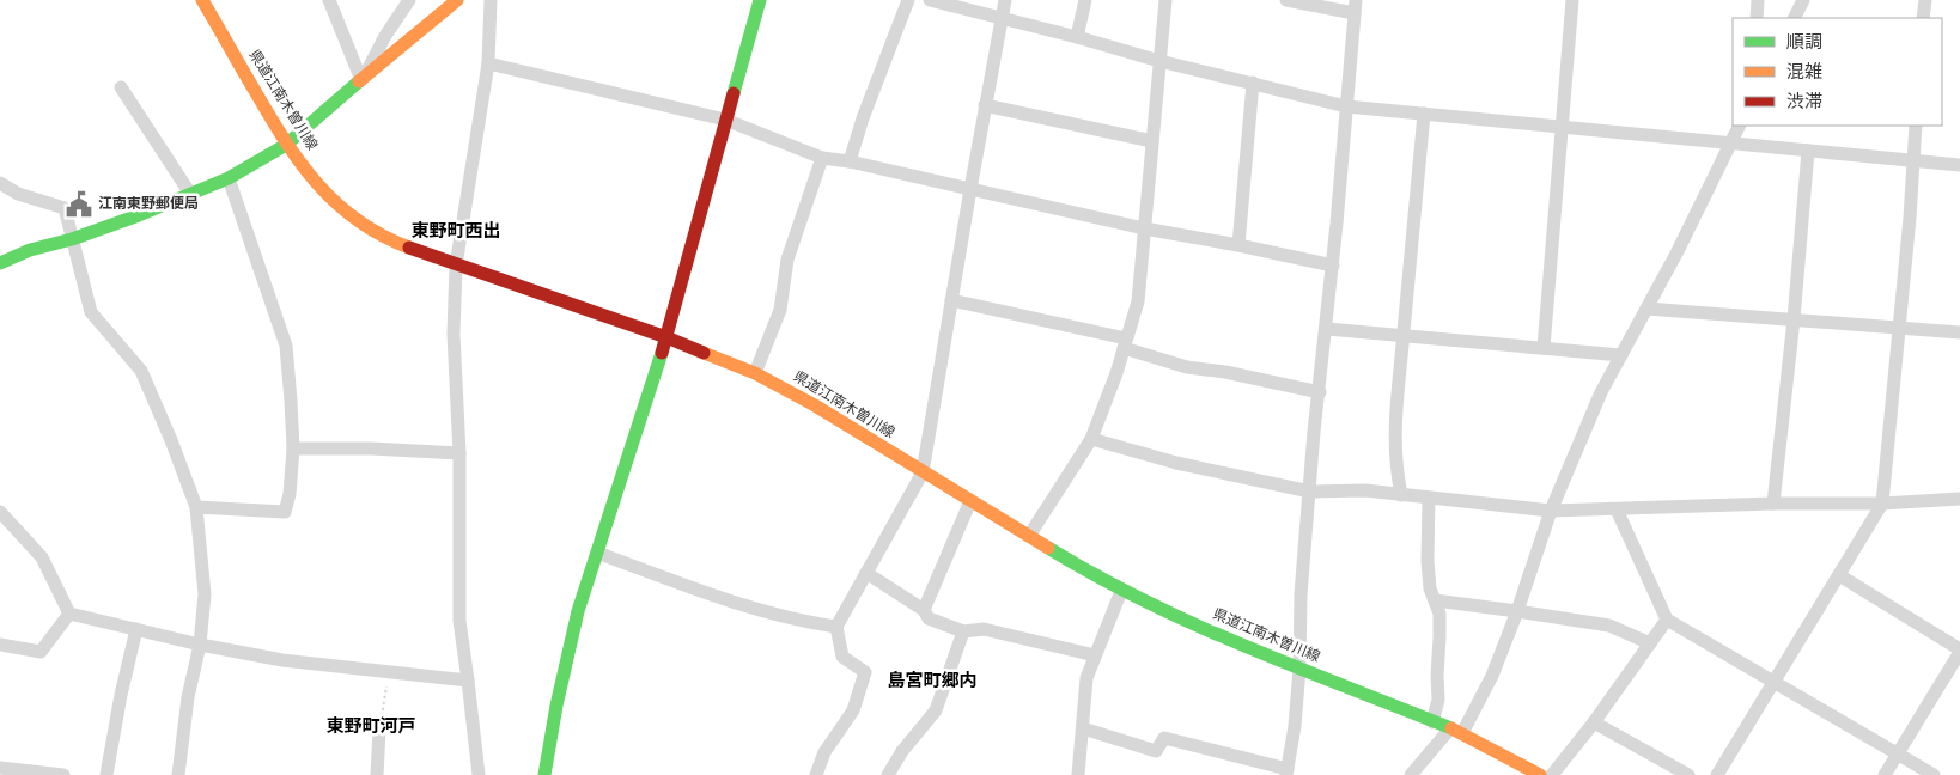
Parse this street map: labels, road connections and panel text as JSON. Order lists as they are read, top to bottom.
{
  "streets": {
    "main road": ["県道江南木曽川線"]
  },
  "districts": ["東野町西出", "島宮町郷内", "東野町河戸"],
  "places": {
    "public building": ["江南東野郵便局"]
  },
  "legend": ["順調", "混雑", "渋滞"]
}
